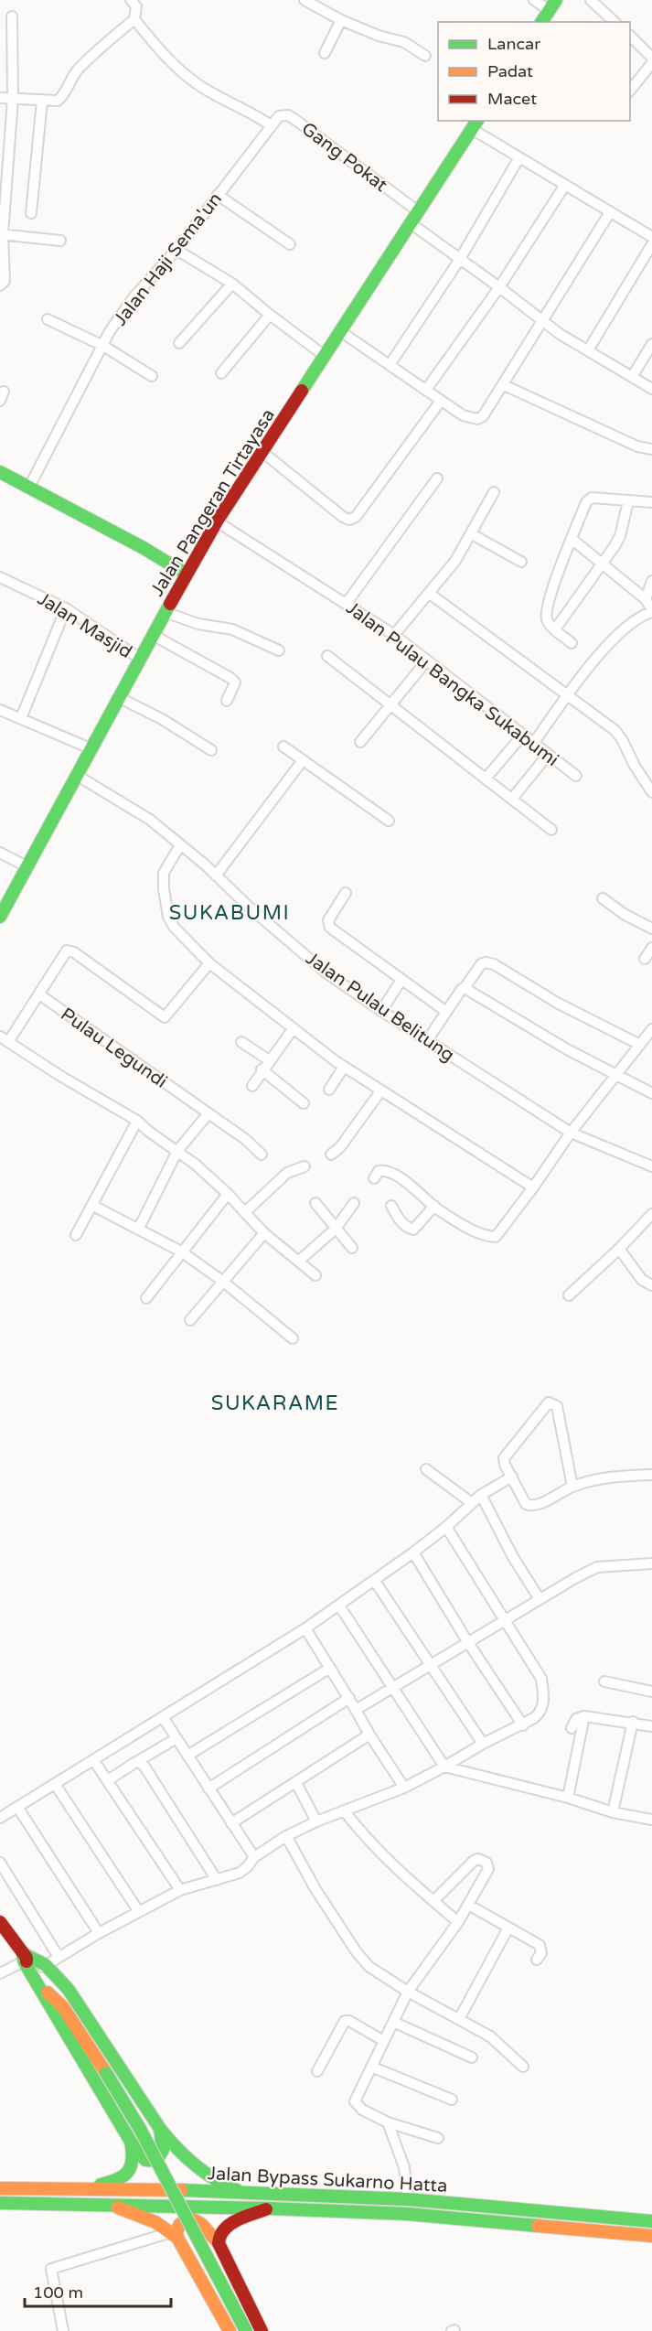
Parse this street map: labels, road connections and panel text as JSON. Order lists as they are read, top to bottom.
{
  "streets": {
    "main road": ["Jalan Pangeran Tirtayasa", "Jalan Bypass Sukarno Hatta"],
    "street": [
      "Gang Pokat",
      "Jalan Haji Sema'un",
      "Jalan Masjid",
      "Jalan Pulau Bangka Sukabumi",
      "Jalan Pulau Belitung",
      "Pulau Legundi"
    ]
  },
  "crossings": [
    ["Gang Pokat", "Jalan Haji Sema'un"],
    ["Gang Pokat", "Jalan Pangeran Tirtayasa"],
    ["Jalan Pangeran Tirtayasa", "Jalan Masjid"],
    ["Jalan Pangeran Tirtayasa", "Jalan Pulau Bangka Sukabumi"],
    ["Jalan Pangeran Tirtayasa", "Jalan Pulau Belitung"]
  ],
  "districts": ["SUKABUMI", "SUKARAME"],
  "legend": ["Lancar", "Padat", "Macet"],
  "scale_bar": "100 m"
}
